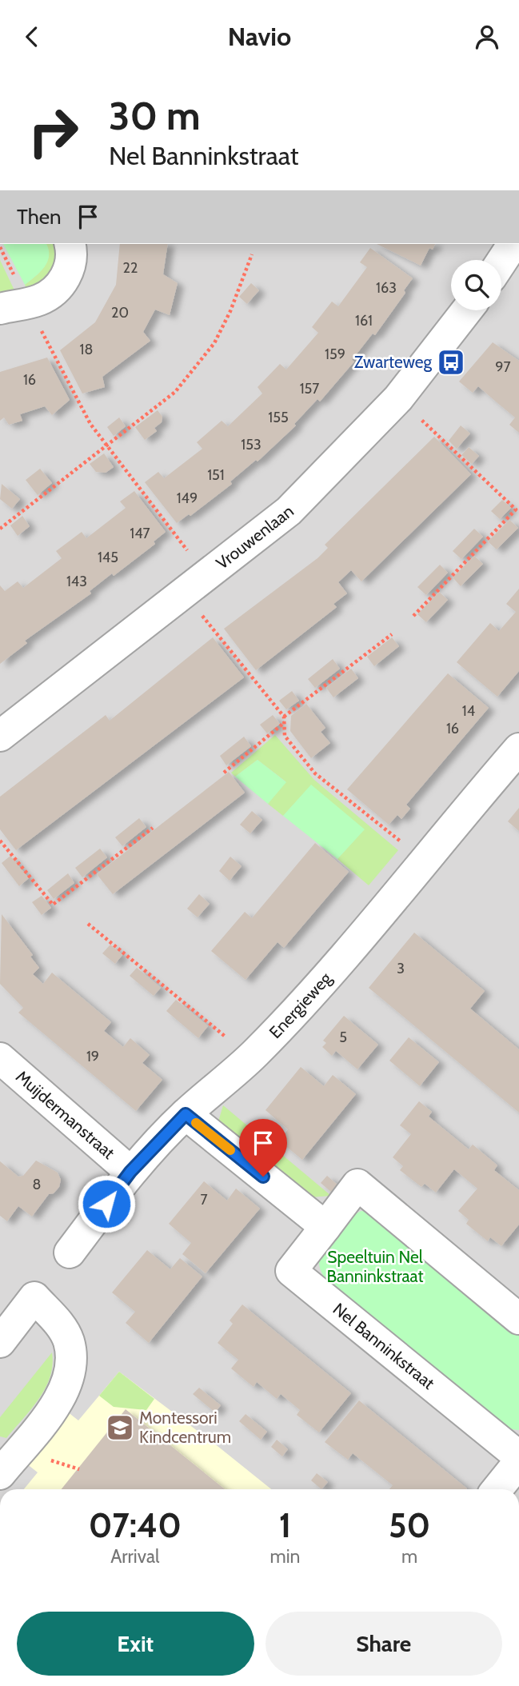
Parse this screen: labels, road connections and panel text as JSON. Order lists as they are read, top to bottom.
{
  "streets": {
    "street": [
      "Vrouwenlaan",
      "Energieweg",
      "Muijdermanstraat",
      "Nel Banninkstraat"
    ]
  },
  "crossings": [
    ["Energieweg", "Muijdermanstraat"]
  ],
  "parks": ["Speeltuin Nel Banninkstraat"],
  "places": {
    "bus stop": ["Zwarteweg"],
    "school or university": ["Montessori Kindcentrum"]
  },
  "house_numbers": [
    "22",
    "163",
    "20",
    "161",
    "18",
    "159",
    "97",
    "16",
    "157",
    "155",
    "153",
    "151",
    "149",
    "147",
    "145",
    "143",
    "14",
    "16",
    "3",
    "5",
    "19",
    "8",
    "7"
  ],
  "page": {
    "header": "Navio",
    "turn": ["30 m", "Nel Banninkstraat"],
    "then": "Then",
    "eta": [
      "07:40",
      "Arrival",
      "1",
      "min",
      "50",
      "m"
    ],
    "buttons": ["Exit", "Share"]
  }
}
